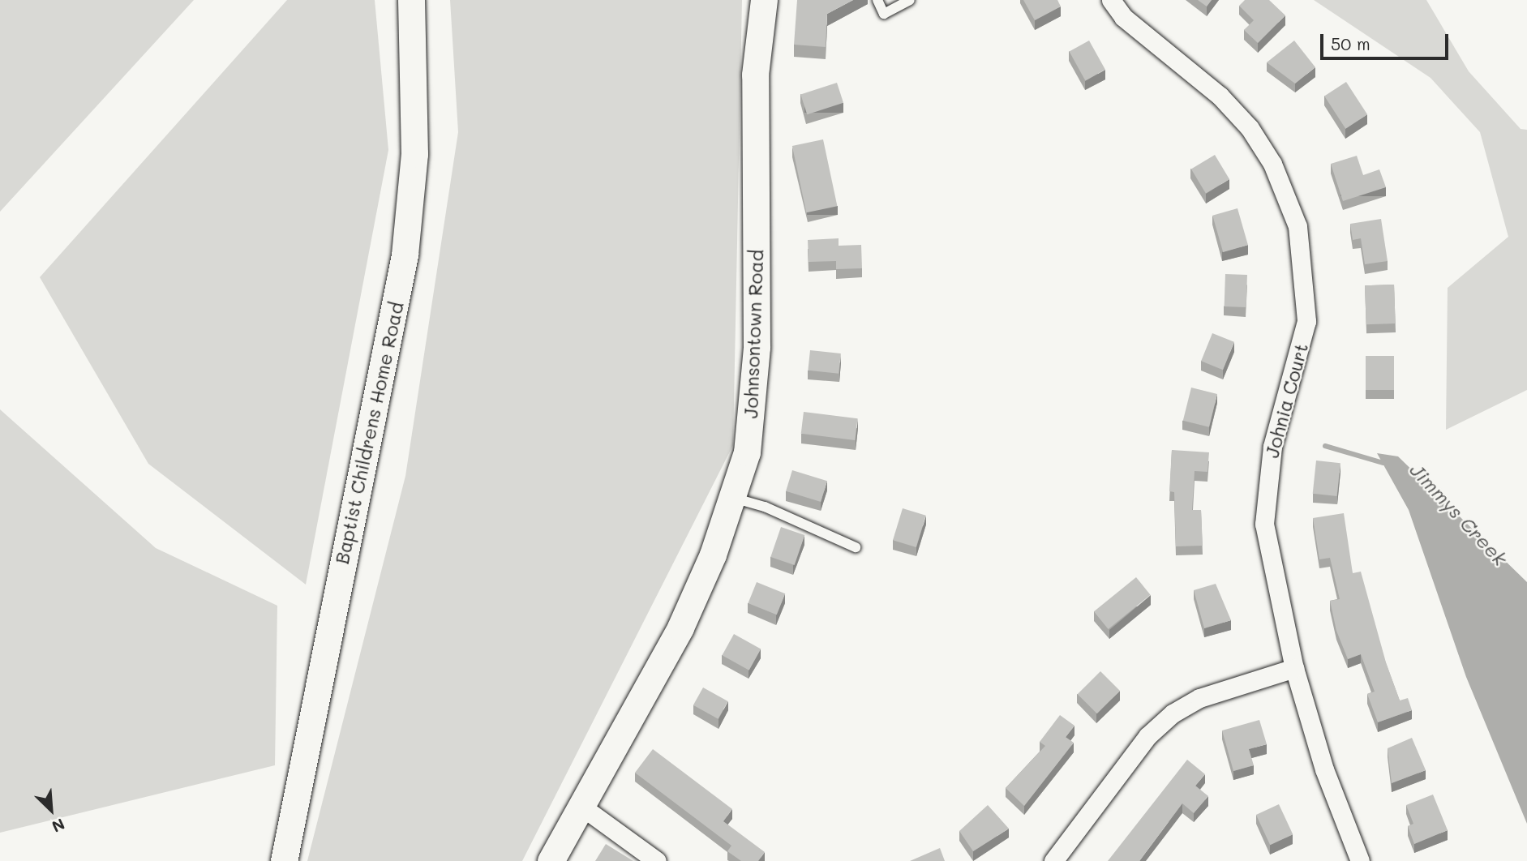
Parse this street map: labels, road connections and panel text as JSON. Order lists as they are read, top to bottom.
{
  "streets": {
    "street": ["Johnsontown Road", "Johnia Court", "Baptist Childrens Home Road"]
  },
  "water": ["Jimmys Creek"],
  "scale_bar": "50 m",
  "north": "bottom right"
}
